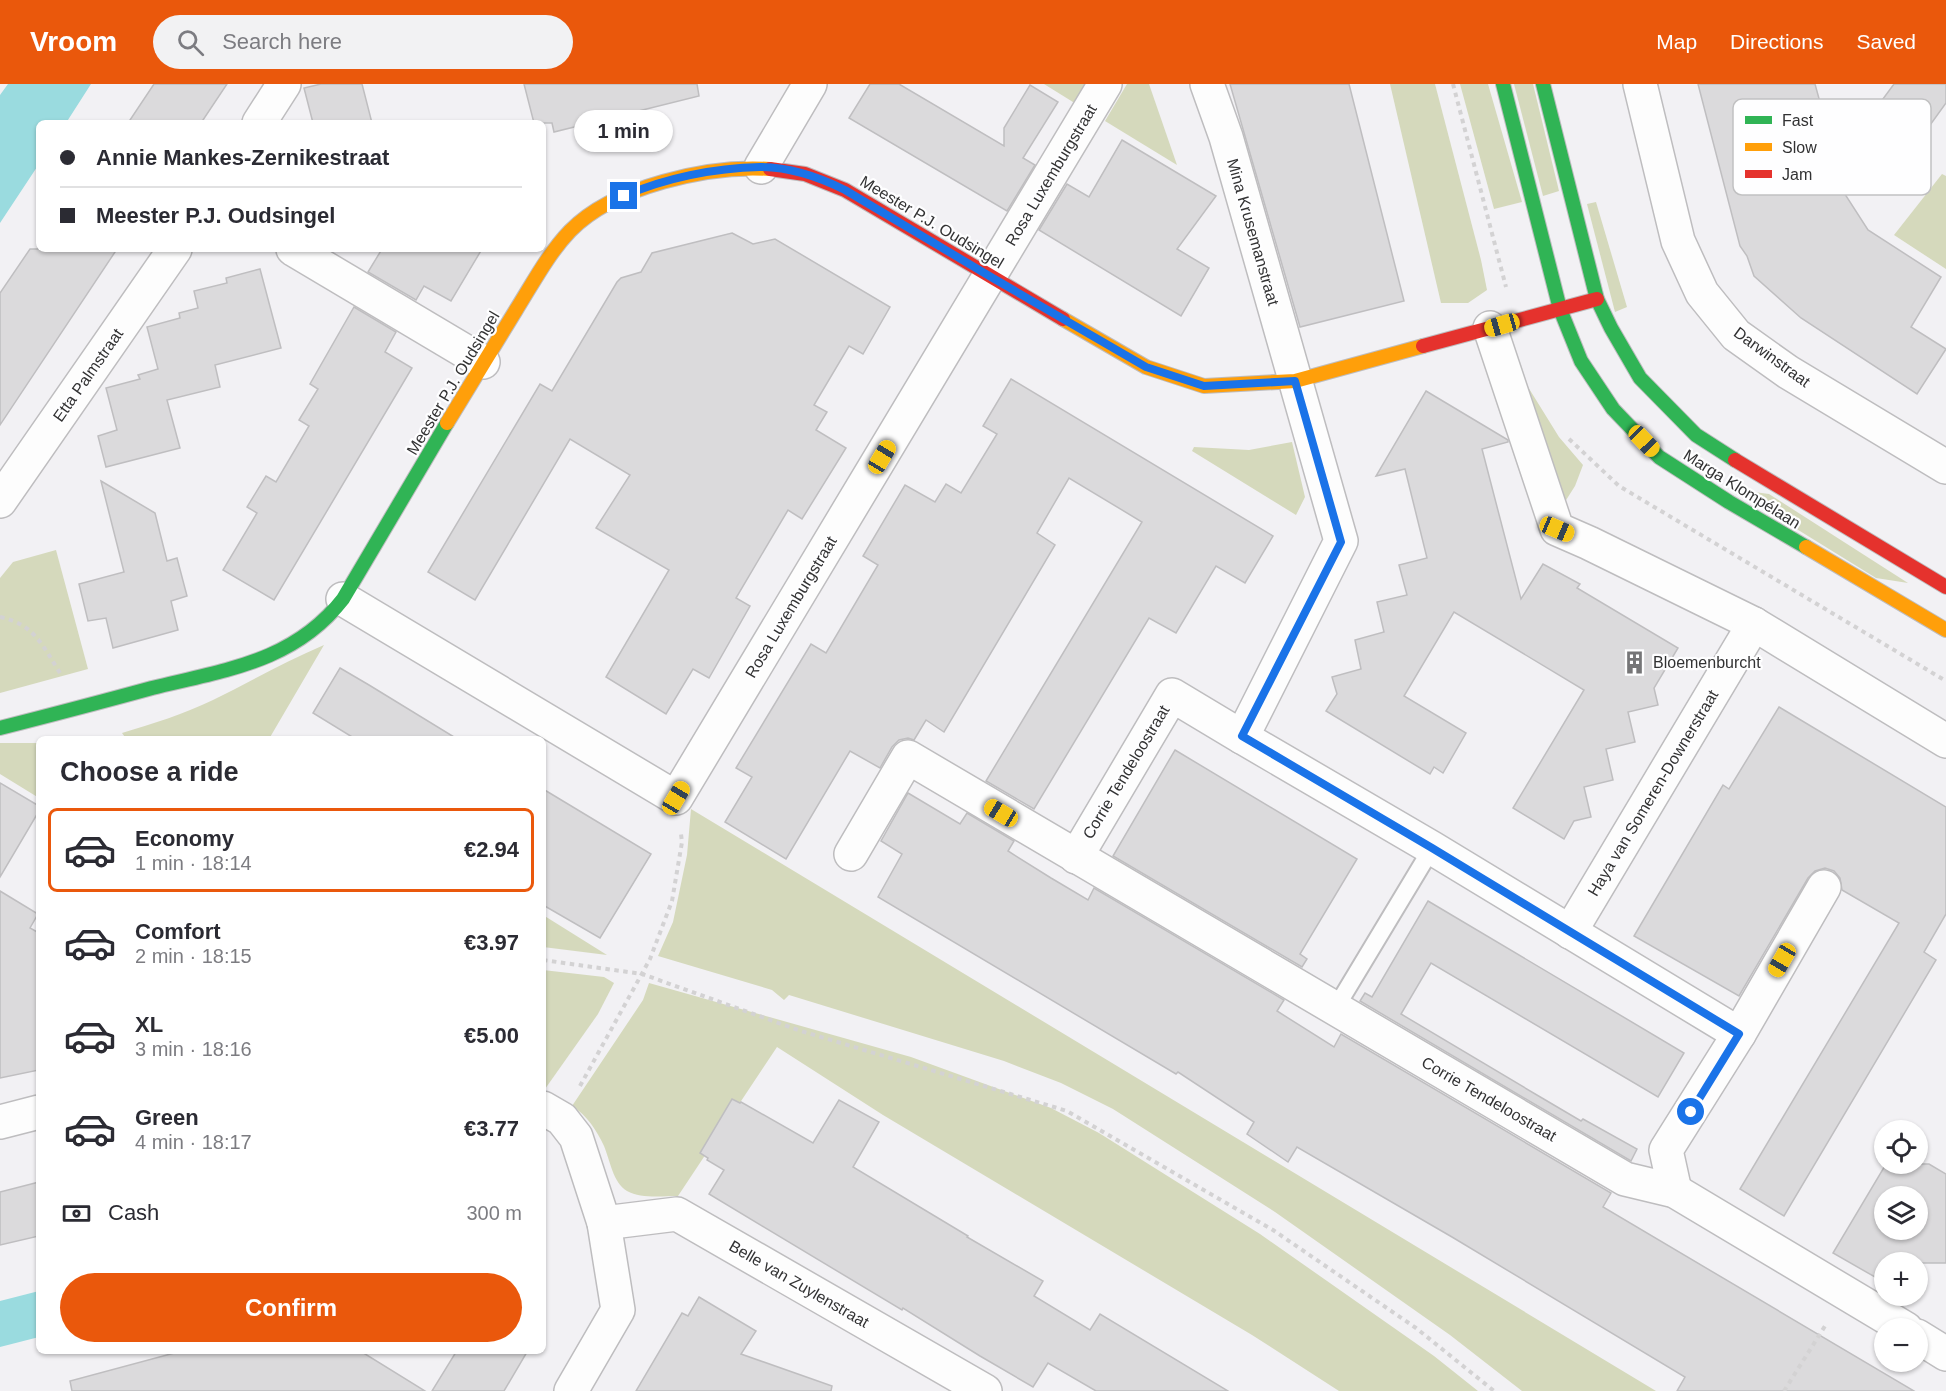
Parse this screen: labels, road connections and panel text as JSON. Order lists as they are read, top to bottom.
{
  "streets": {
    "street": [
      "Rosa Luxemburgstraat",
      "Meester P.J. Oudsingel",
      "Mina Krusemanstraat",
      "Darwinstraat",
      "Etta Palmstraat",
      "Marga Klompélaan",
      "Corrie Tendeloostraat",
      "Haya van Someren-Downerstraat",
      "Belle van Zuylenstraat"
    ]
  },
  "crossings": [
    ["Rosa Luxemburgstraat", "Meester P.J. Oudsingel"],
    ["Meester P.J. Oudsingel", "Mina Krusemanstraat"],
    ["Meester P.J. Oudsingel", "Marga Klompélaan"],
    ["Mina Krusemanstraat", "Corrie Tendeloostraat"]
  ],
  "places": {
    "building": ["Bloemenburcht"]
  },
  "legend": ["Fast", "Slow", "Jam"],
  "page": {
    "header": "Vroom",
    "search": "Search here",
    "nav": ["Map", "Directions", "Saved"],
    "bubble": "1 min",
    "banner": ["Annie Mankes-Zernikestraat", "Meester P.J. Oudsingel"],
    "heading": "Choose a ride",
    "list": [
      {
        "name": "Economy",
        "note": "1 min · 18:14",
        "value": "€2.94"
      },
      {
        "name": "Comfort",
        "note": "2 min · 18:15",
        "value": "€3.97"
      },
      {
        "name": "XL",
        "note": "3 min · 18:16",
        "value": "€5.00"
      },
      {
        "name": "Green",
        "note": "4 min · 18:17",
        "value": "€3.77"
      }
    ],
    "map_buttons": ["+", "−"],
    "pay": ["Cash", "300 m"],
    "buttons": "Confirm"
  }
}
